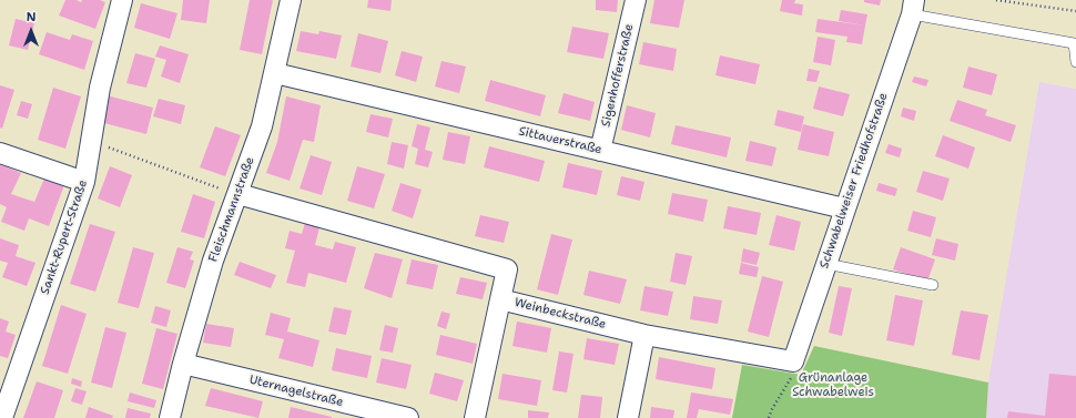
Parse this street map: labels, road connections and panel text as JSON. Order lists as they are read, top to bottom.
{
  "streets": {
    "street": [
      "Sigenhofferstraße",
      "Sittauerstraße",
      "Schwabelweiser Friedhofstraße",
      "Fleischmannstraße",
      "Sankt-Rupert-Straße",
      "Weinbeckstraße",
      "Uternagelstraße"
    ]
  },
  "crossings": [
    ["Sigenhofferstraße", "Sittauerstraße"],
    ["Sittauerstraße", "Schwabelweiser Friedhofstraße"],
    ["Sittauerstraße", "Fleischmannstraße"],
    ["Schwabelweiser Friedhofstraße", "Weinbeckstraße"],
    ["Fleischmannstraße", "Weinbeckstraße"],
    ["Fleischmannstraße", "Uternagelstraße"]
  ],
  "parks": ["Grünanlage Schwabelweis"],
  "north": "top"
}
